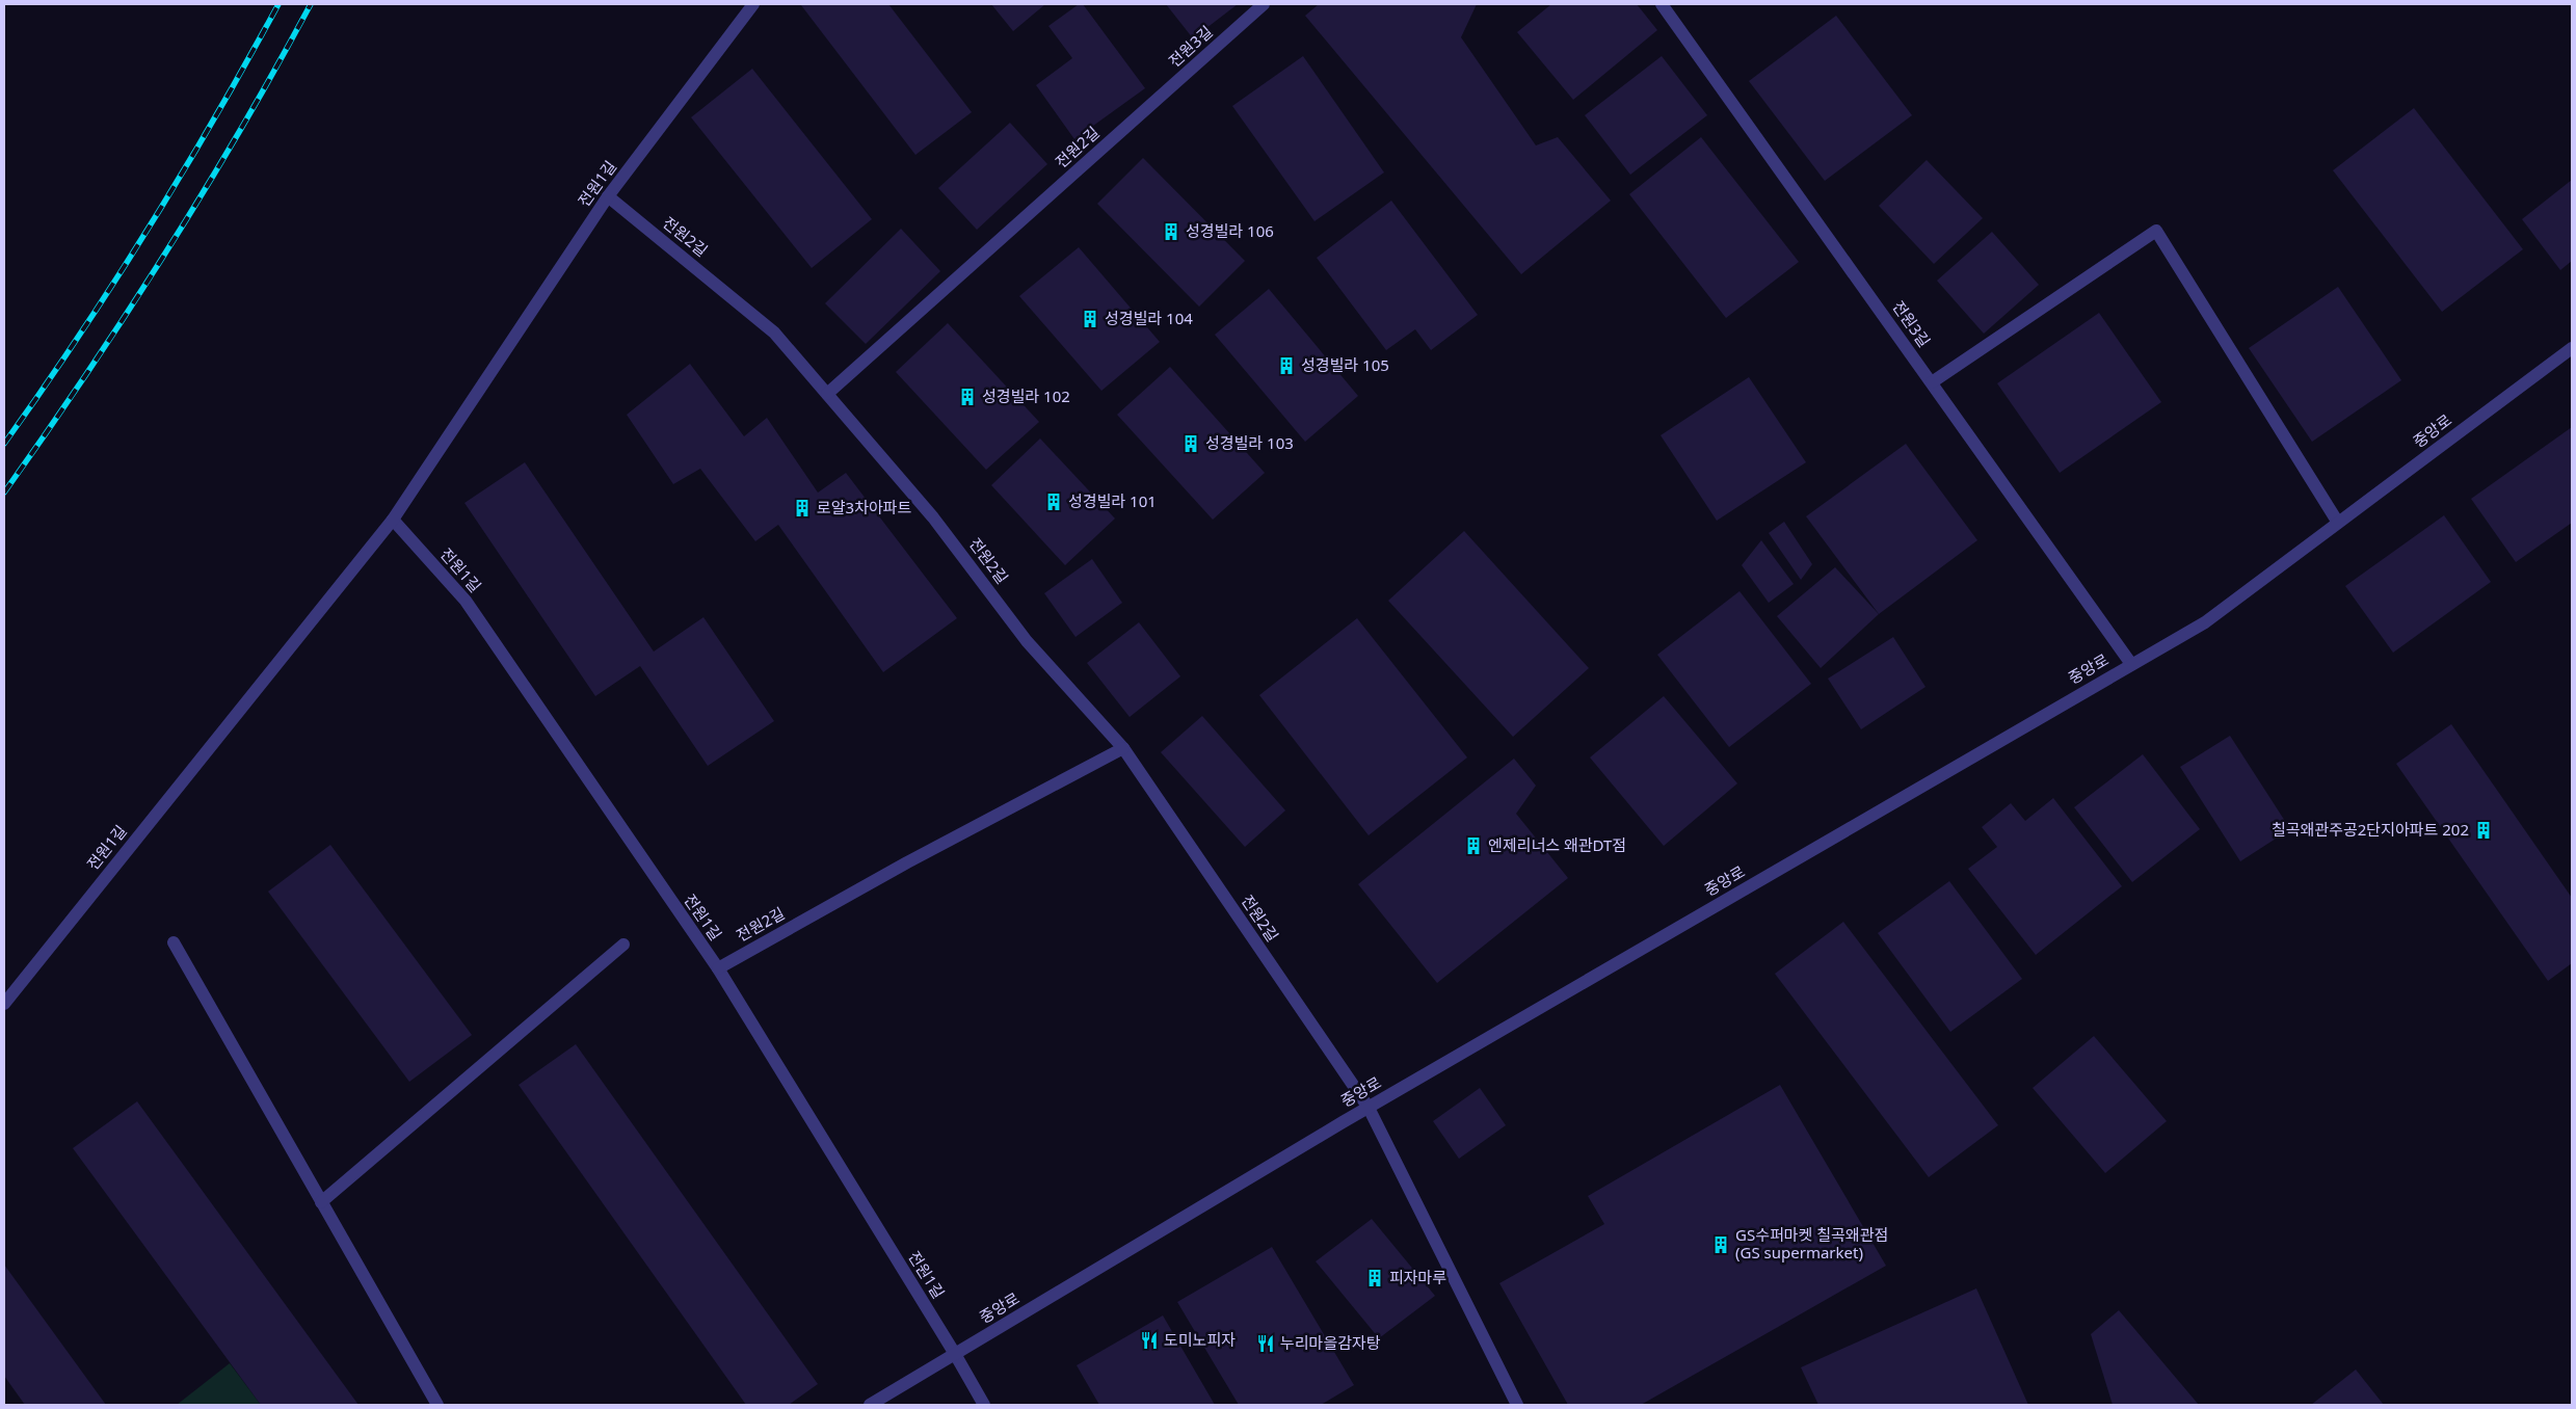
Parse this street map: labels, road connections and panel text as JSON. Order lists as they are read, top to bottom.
{
  "streets": {
    "street": [
      "전원3길",
      "전원2길",
      "전원1길",
      "중앙로"
    ]
  },
  "crossings": [
    ["전원3길", "전원2길"],
    ["전원3길", "중앙로"],
    ["전원2길", "전원1길"],
    ["전원2길", "중앙로"],
    ["전원1길", "중앙로"]
  ],
  "places": {
    "building": [
      "성경빌라 106",
      "성경빌라 104",
      "성경빌라 105",
      "성경빌라 102",
      "성경빌라 103",
      "성경빌라 101",
      "로얄3차아파트",
      "칠곡왜관주공2단지아파트 202",
      "엔제리너스 왜관DT점",
      "GS수퍼마켓 칠곡왜관점 (GS supermarket)",
      "피자마루"
    ],
    "restaurant": ["도미노피자", "누리마을감자탕"]
  }
}
